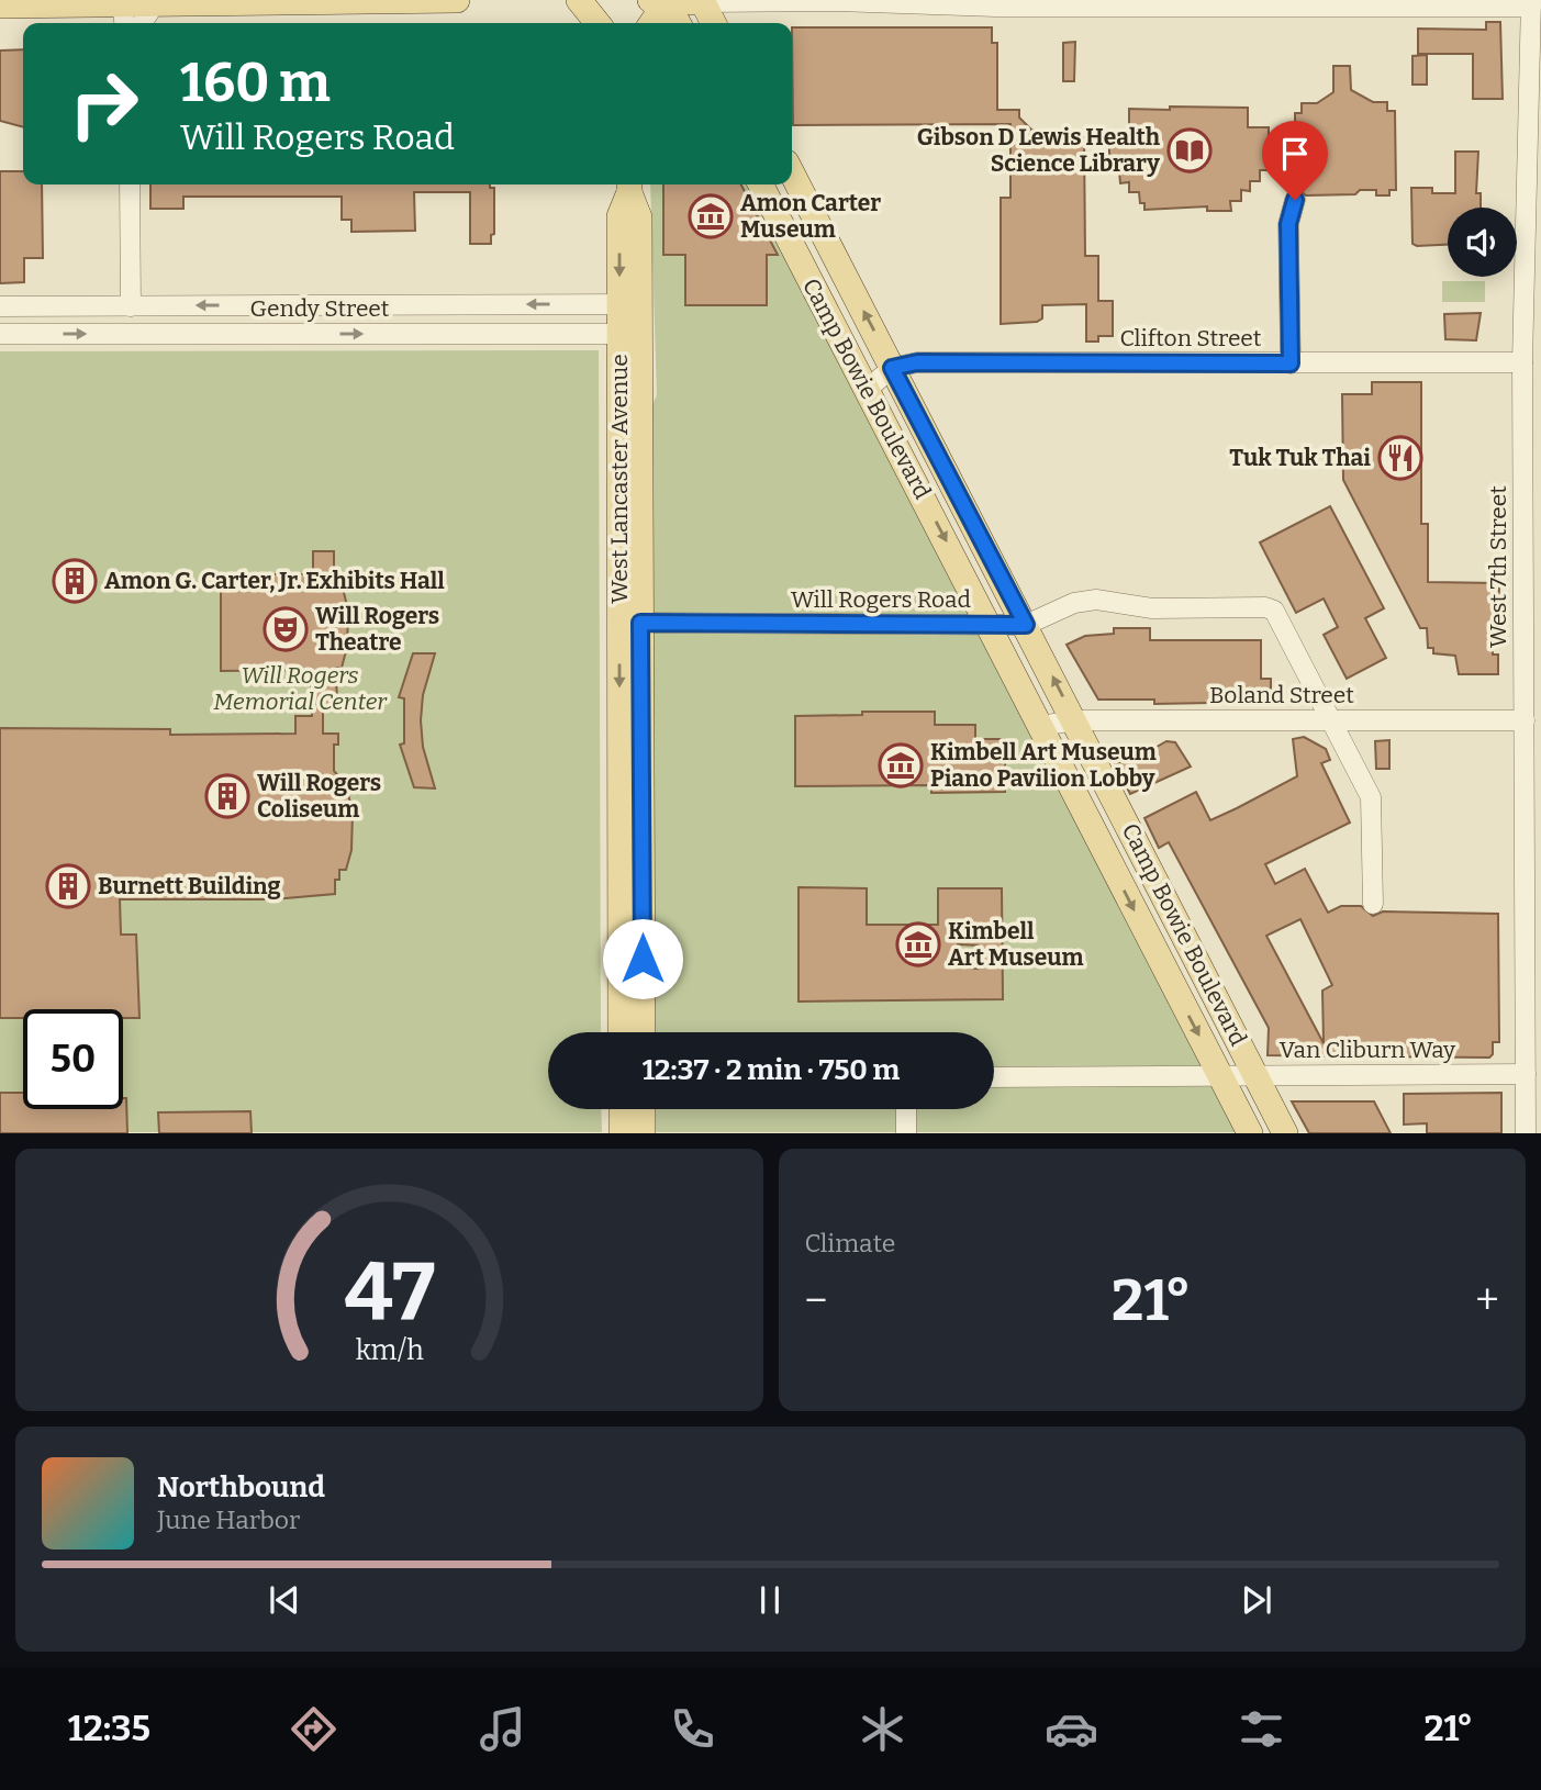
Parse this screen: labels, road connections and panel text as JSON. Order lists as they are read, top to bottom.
{
  "streets": {
    "main road": ["Camp Bowie Boulevard", "West Lancaster Avenue"],
    "street": [
      "Gendy Street",
      "Clifton Street",
      "West 7th Street",
      "Will Rogers Road",
      "Boland Street",
      "Van Cliburn Way"
    ]
  },
  "crossings": [
    ["Gendy Street", "West Lancaster Avenue"],
    ["Clifton Street", "Camp Bowie Boulevard"],
    ["Clifton Street", "West 7th Street"],
    ["Camp Bowie Boulevard", "Will Rogers Road"],
    ["Camp Bowie Boulevard", "Boland Street"],
    ["Camp Bowie Boulevard", "Van Cliburn Way"],
    ["West Lancaster Avenue", "Will Rogers Road"],
    ["West 7th Street", "Boland Street"],
    ["West 7th Street", "Van Cliburn Way"],
    ["Will Rogers Road", "Boland Street"]
  ],
  "parks": ["Will Rogers Memorial Center"],
  "places": {
    "library": ["Gibson D Lewis Health Science Library"],
    "museum": ["Amon Carter Museum", "Kimbell Art Museum Piano Pavilion Lobby", "Kimbell Art Museum"],
    "restaurant": ["Tuk Tuk Thai"],
    "building": ["Amon G. Carter, Jr. Exhibits Hall", "Will Rogers Coliseum", "Burnett Building"],
    "theatre": ["Will Rogers Theatre"]
  },
  "page": {
    "turn": ["160 m", "Will Rogers Road"],
    "limit": "50",
    "trip": "12:37 · 2 min · 750 m",
    "tile": "Climate",
    "heat": ["−", "21°", "+"],
    "song": ["Northbound", "June Harbor"],
    "tabs": ["12:35", "21°"],
    "gauge": ["47", "km/h"]
  }
}
